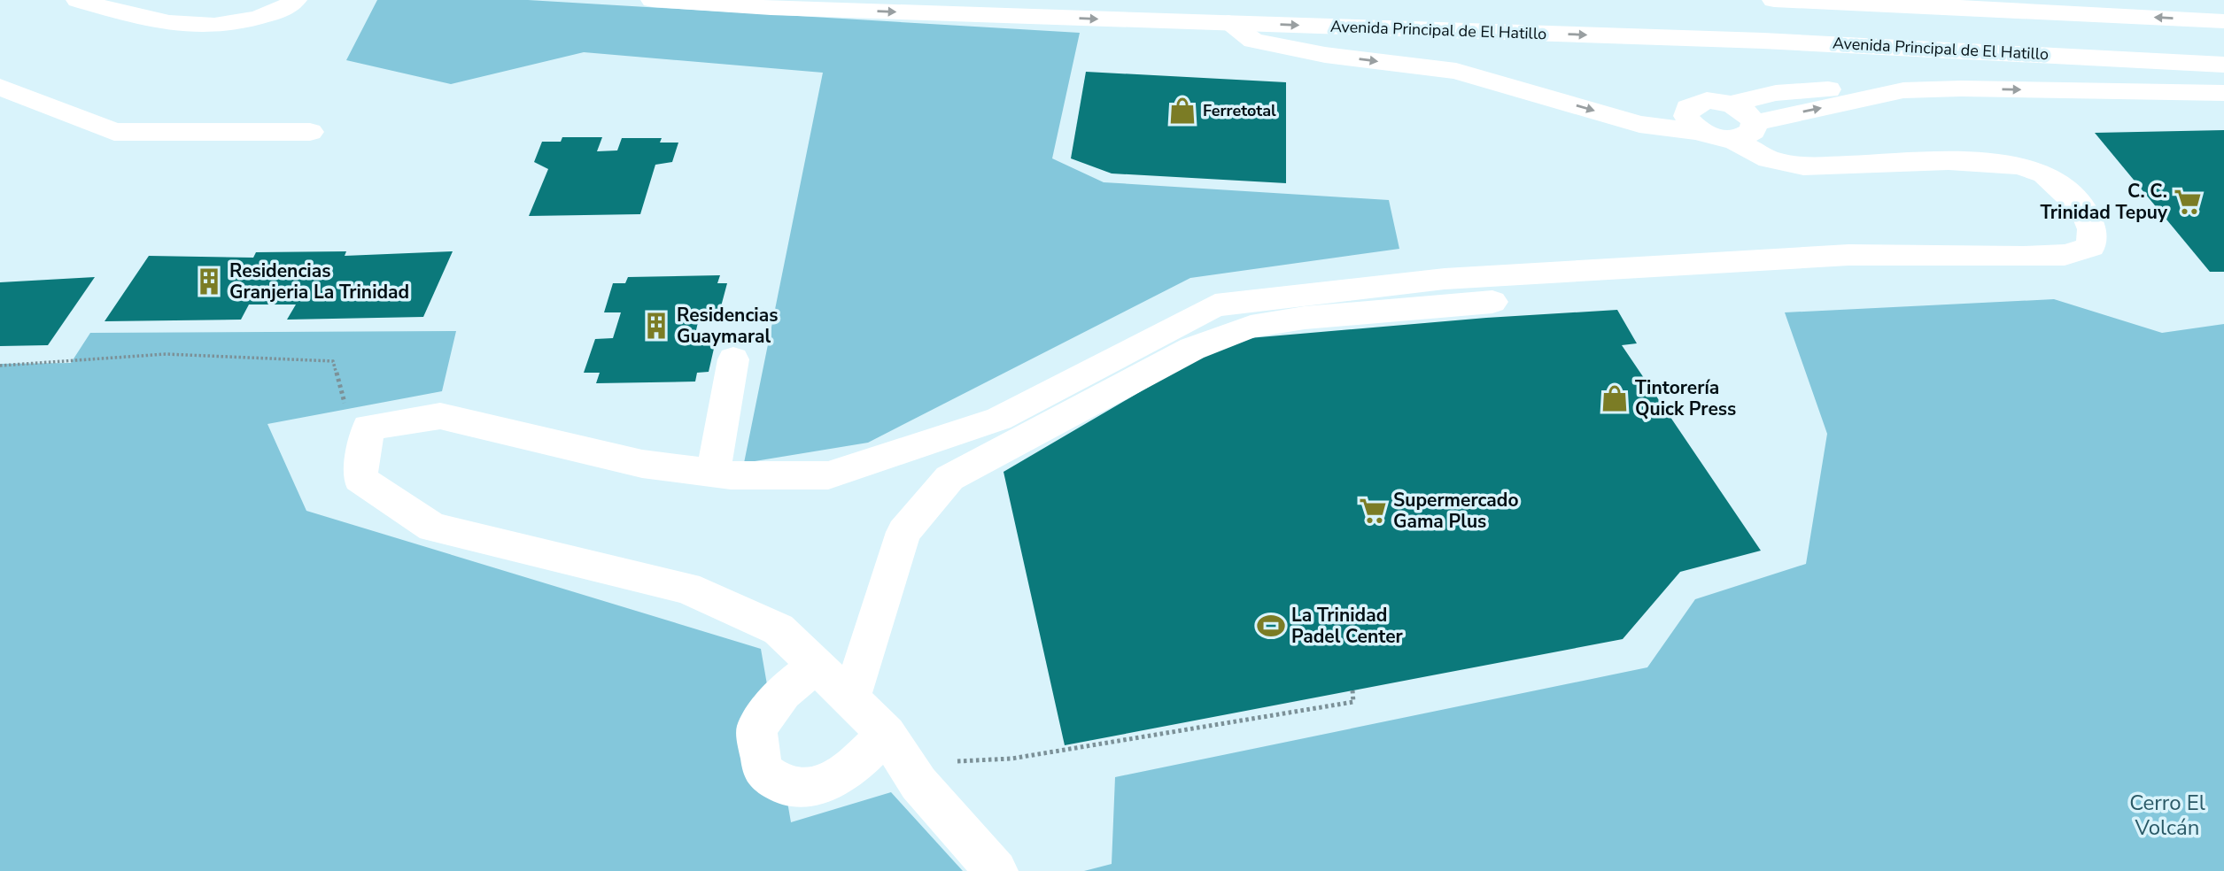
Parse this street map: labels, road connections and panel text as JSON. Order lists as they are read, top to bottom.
{
  "streets": {
    "main road": ["Avenida Principal de El Hatillo"]
  },
  "parks": ["Cerro El Volcán"],
  "places": {
    "shop": ["Ferretotal", "Tintorería Quick Press"],
    "supermarket": ["C. C. Trinidad Tepuy", "Supermercado Gama Plus"],
    "building": ["Residencias Granjeria La Trinidad", "Residencias Guaymaral"],
    "sports": ["La Trinidad Padel Center"]
  }
}
